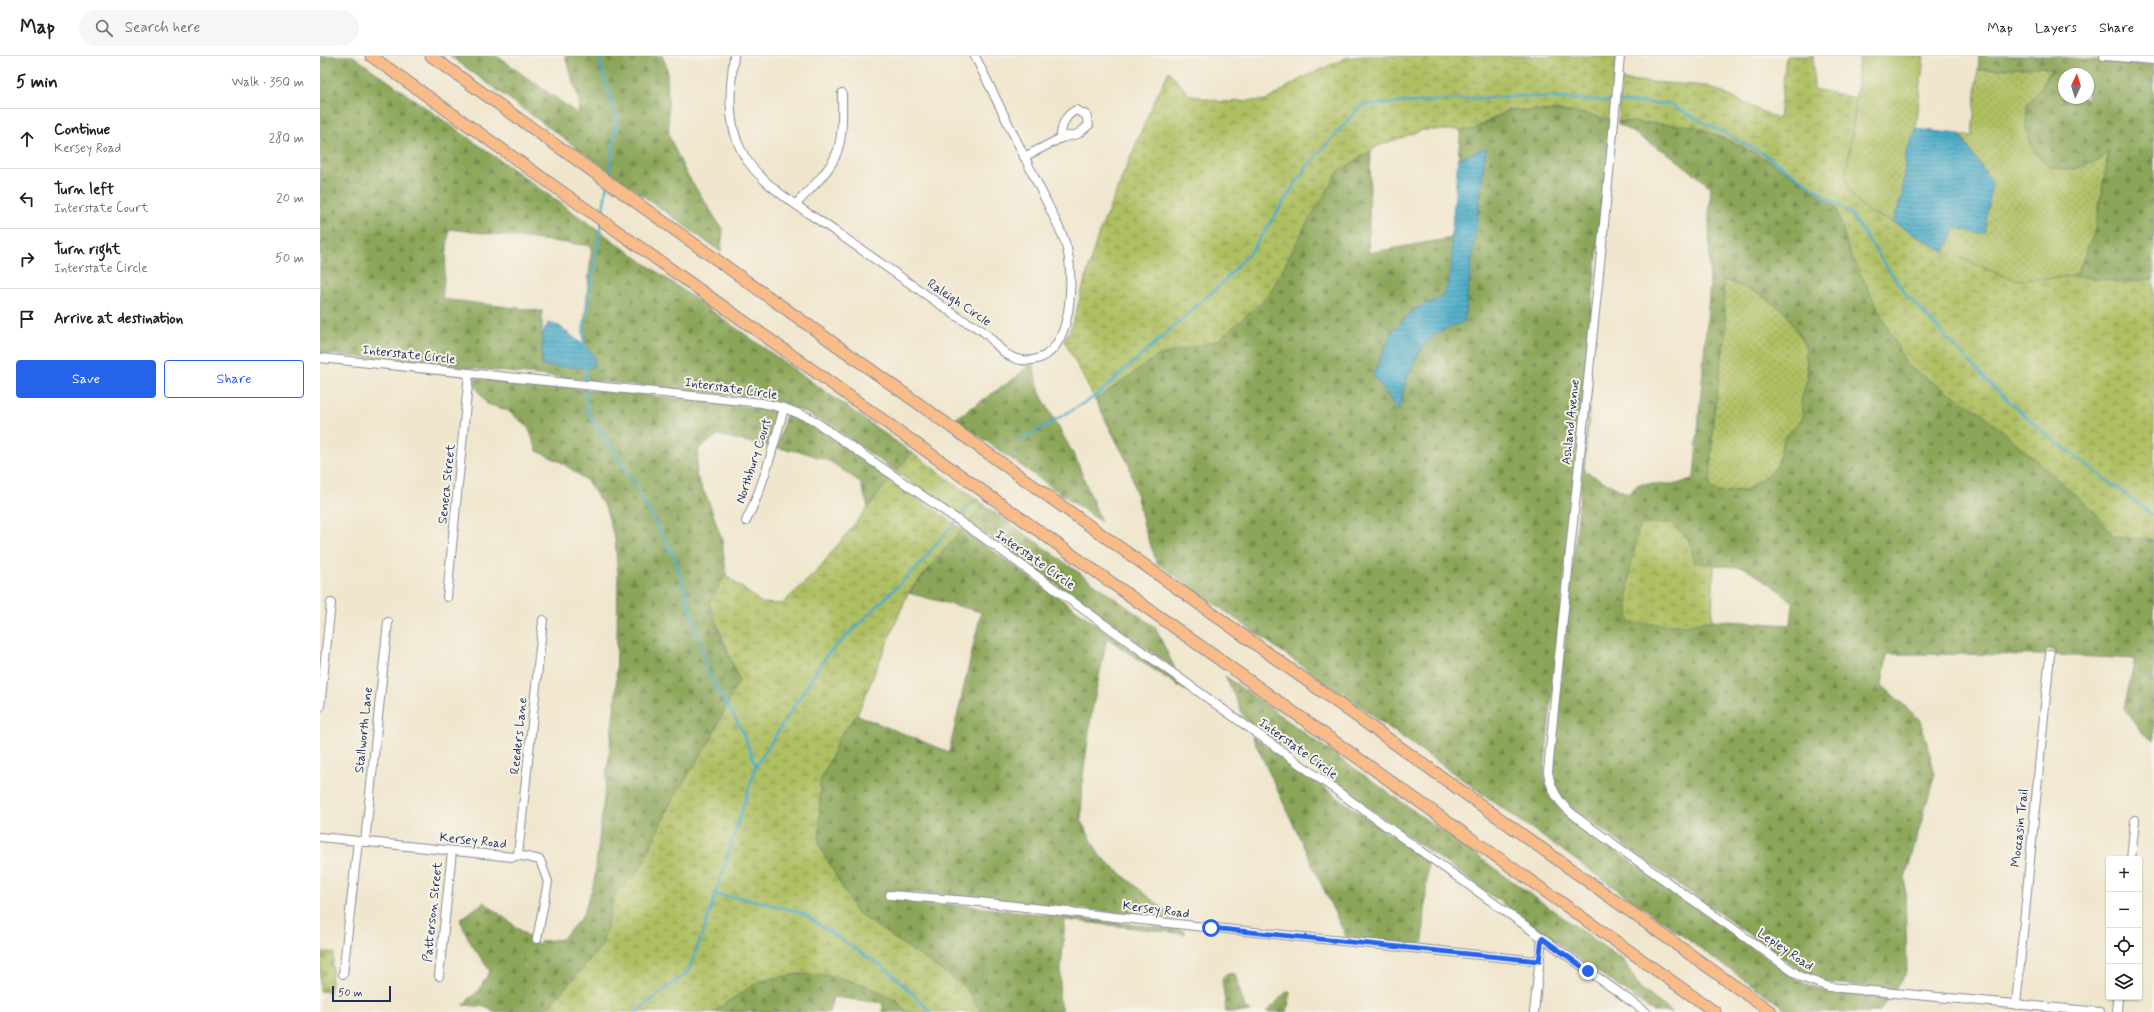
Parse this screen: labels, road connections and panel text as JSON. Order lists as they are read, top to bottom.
{
  "streets": {
    "street": [
      "Raleigh Circle",
      "Interstate Circle",
      "Ashland Avenue",
      "Northbury Court",
      "Seneca Street",
      "Stallworth Lane",
      "Reeders Lane",
      "Moccasin Trail",
      "Kersey Road",
      "Patterson Street",
      "Lepley Road"
    ]
  },
  "crossings": [
    ["Interstate Circle", "Northbury Court"],
    ["Interstate Circle", "Seneca Street"],
    ["Ashland Avenue", "Lepley Road"],
    ["Stallworth Lane", "Kersey Road"],
    ["Reeders Lane", "Kersey Road"],
    ["Moccasin Trail", "Lepley Road"],
    ["Kersey Road", "Patterson Street"]
  ],
  "scale_bar": "50 m",
  "north": "top",
  "page": {
    "header": "Map",
    "search": "Search here",
    "nav": ["Map", "Layers", "Share"],
    "heading": ["5 min", "Walk · 350 m"],
    "list": [
      ["Continue", "Kersey Road", "280 m"],
      ["Turn left", "Interstate Court", "20 m"],
      ["Turn right", "Interstate Circle", "50 m"],
      "Arrive at destination"
    ],
    "buttons": ["Save", "Share"],
    "map_buttons": ["+", "−"],
    "scale": "50 m"
  }
}
